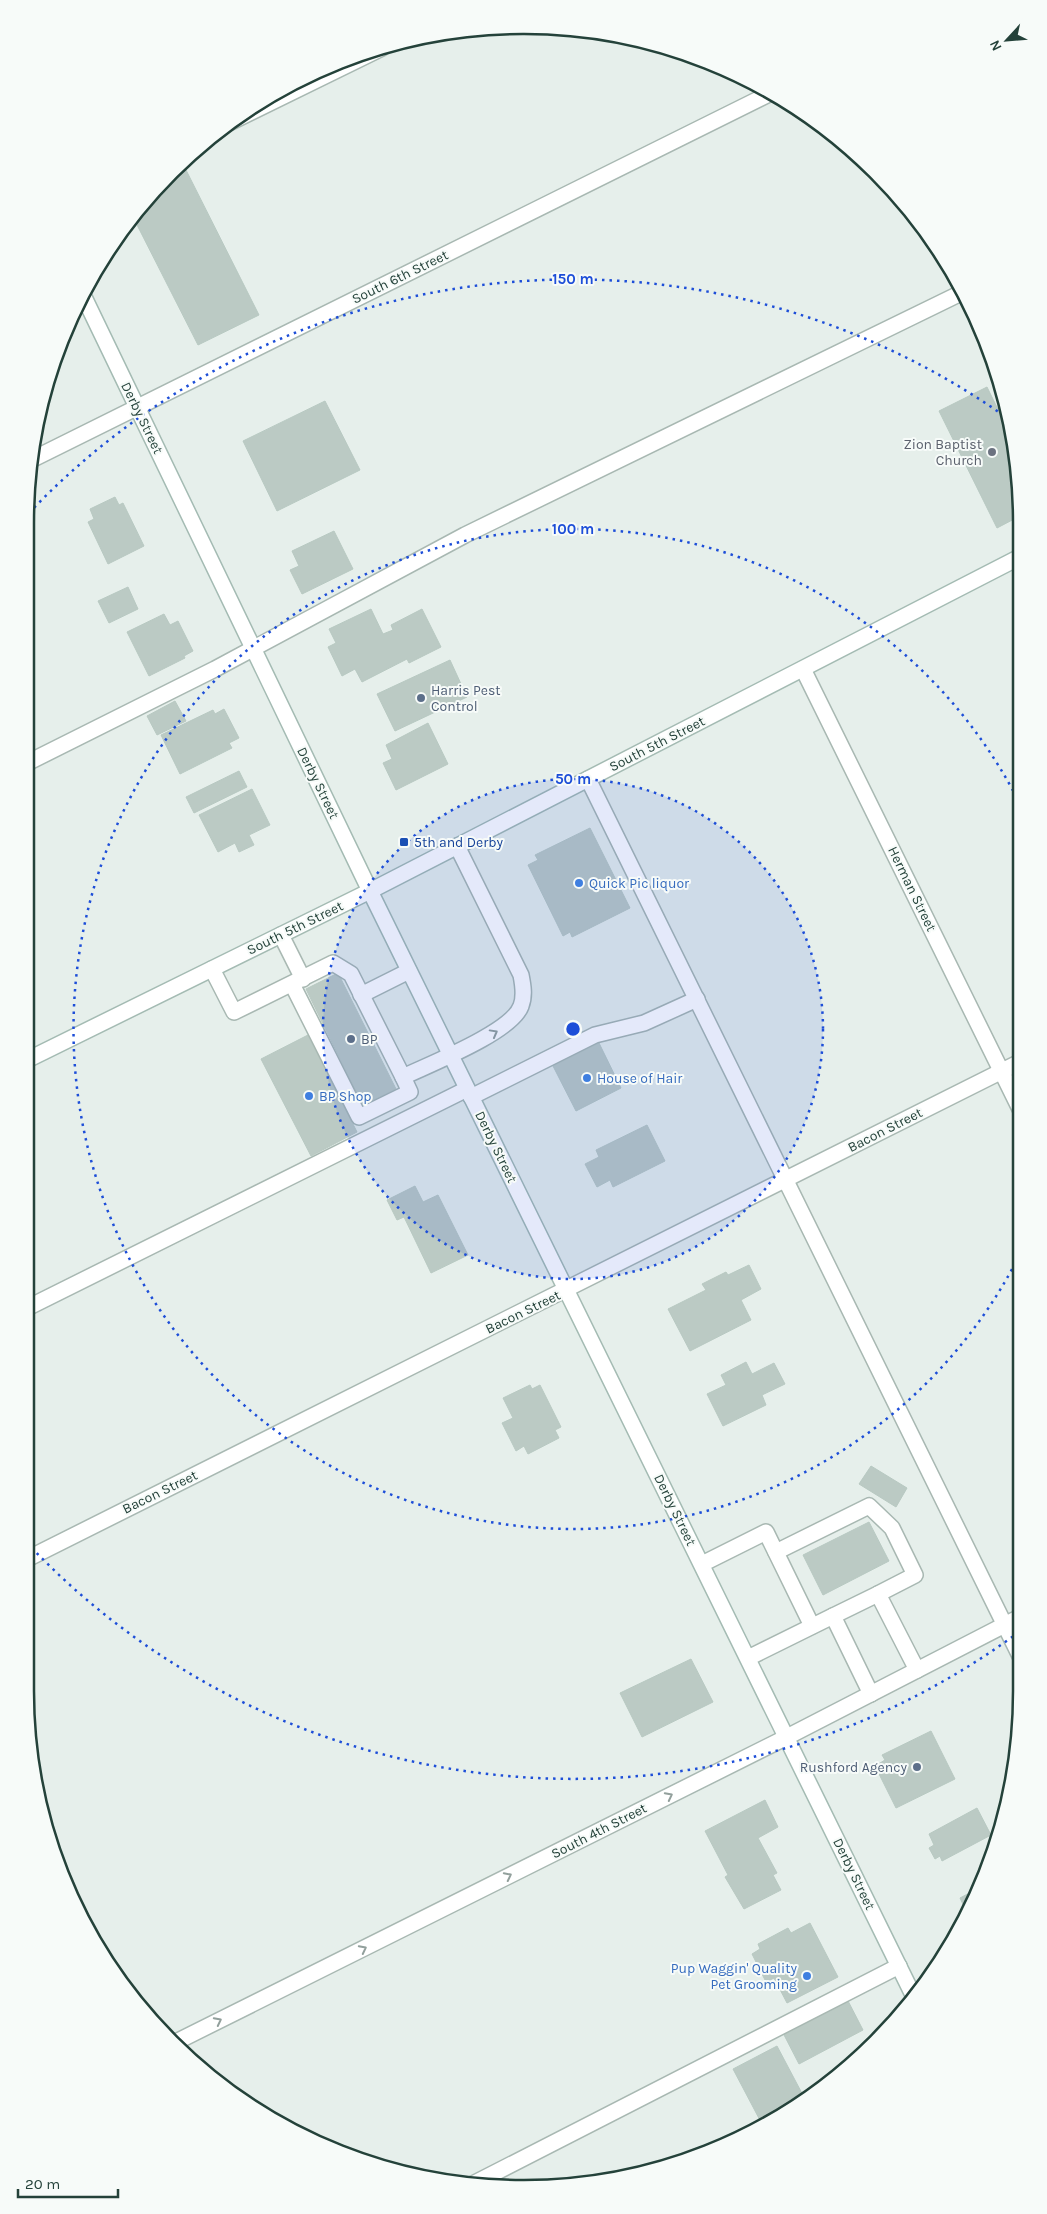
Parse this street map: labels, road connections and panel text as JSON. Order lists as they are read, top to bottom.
{
  "streets": {
    "street": [
      "South 6th Street",
      "Derby Street",
      "South 5th Street",
      "Herman Street",
      "Bacon Street",
      "South 4th Street"
    ]
  },
  "crossings": [
    ["South 6th Street", "Derby Street"],
    ["Derby Street", "South 5th Street"],
    ["Derby Street", "Bacon Street"],
    ["Derby Street", "South 4th Street"],
    ["South 5th Street", "Herman Street"],
    ["Herman Street", "Bacon Street"]
  ],
  "one_way": ["South 4th Street"],
  "places": {
    "other": [
      "Zion Baptist Church",
      "Harris Pest Control",
      "Quick Pic liquor",
      "BP",
      "House of Hair",
      "BP Shop",
      "Rushford Agency",
      "Pup Waggin' Quality Pet Grooming"
    ],
    "transit": ["5th and Derby"]
  },
  "scale_bar": "20 m",
  "north": "bottom left",
  "rings": ["150 m", "100 m", "50 m"]
}
